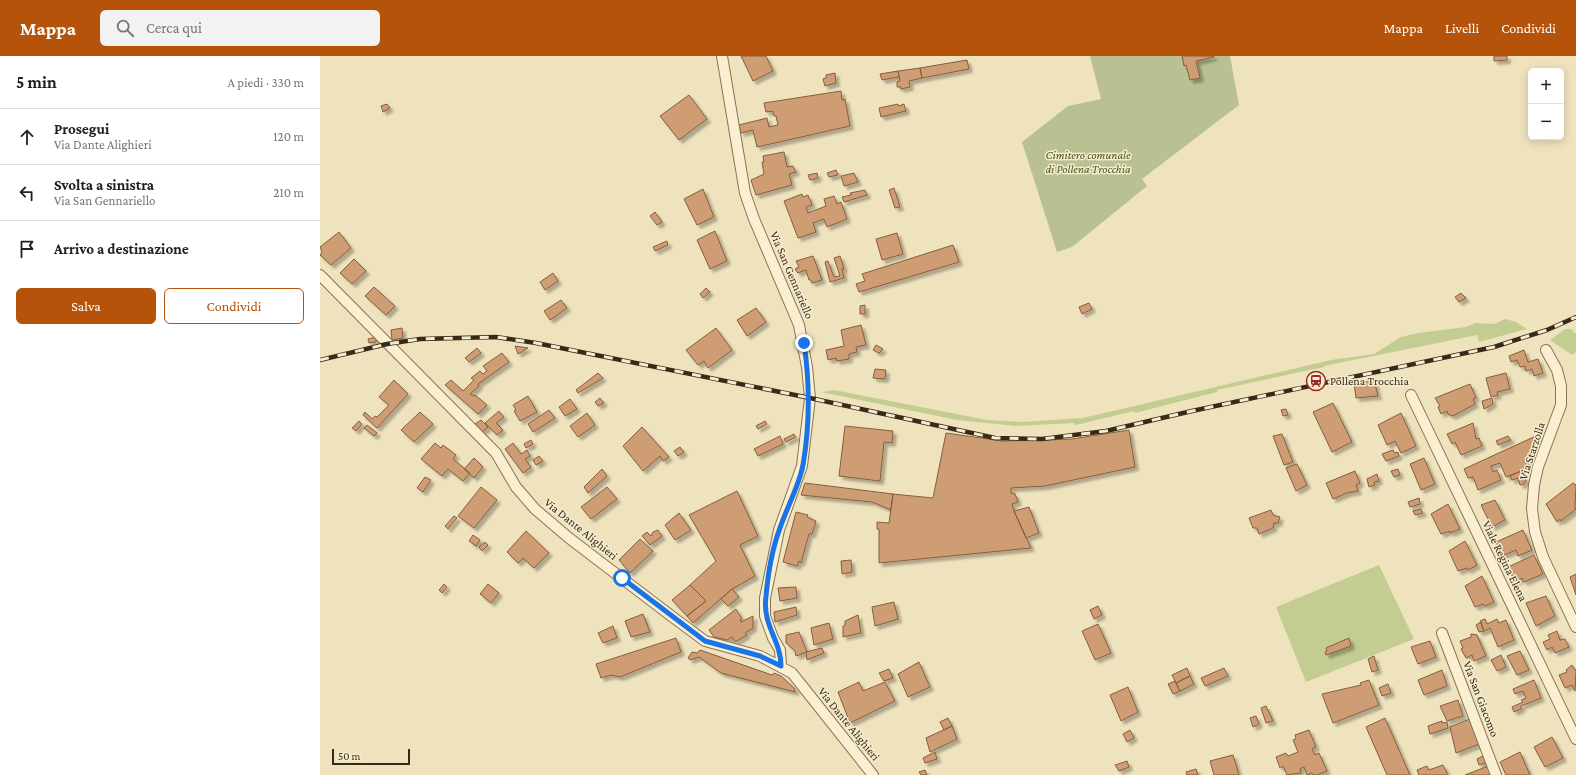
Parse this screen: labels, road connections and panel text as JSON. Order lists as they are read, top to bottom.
{
  "streets": {
    "street": [
      "Via San Gennariello",
      "Via Starzolla",
      "Via Dante Alighieri",
      "Viale Regina Elena",
      "Via San Giacomo"
    ]
  },
  "crossings": [
    ["Via San Gennariello", "Via Dante Alighieri"]
  ],
  "parks": ["Cimitero comunale di Pollena Trocchia"],
  "places": {
    "station": ["Pollena Trocchia"]
  },
  "scale_bar": "50 m",
  "page": {
    "header": "Mappa",
    "search": "Cerca qui",
    "nav": ["Mappa", "Livelli", "Condividi"],
    "heading": ["5 min", "A piedi · 330 m"],
    "map_buttons": ["+", "−"],
    "list": [
      ["Prosegui", "Via Dante Alighieri", "120 m"],
      ["Svolta a sinistra", "Via San Gennariello", "210 m"],
      "Arrivo a destinazione"
    ],
    "buttons": ["Salva", "Condividi"],
    "scale": "50 m"
  }
}
